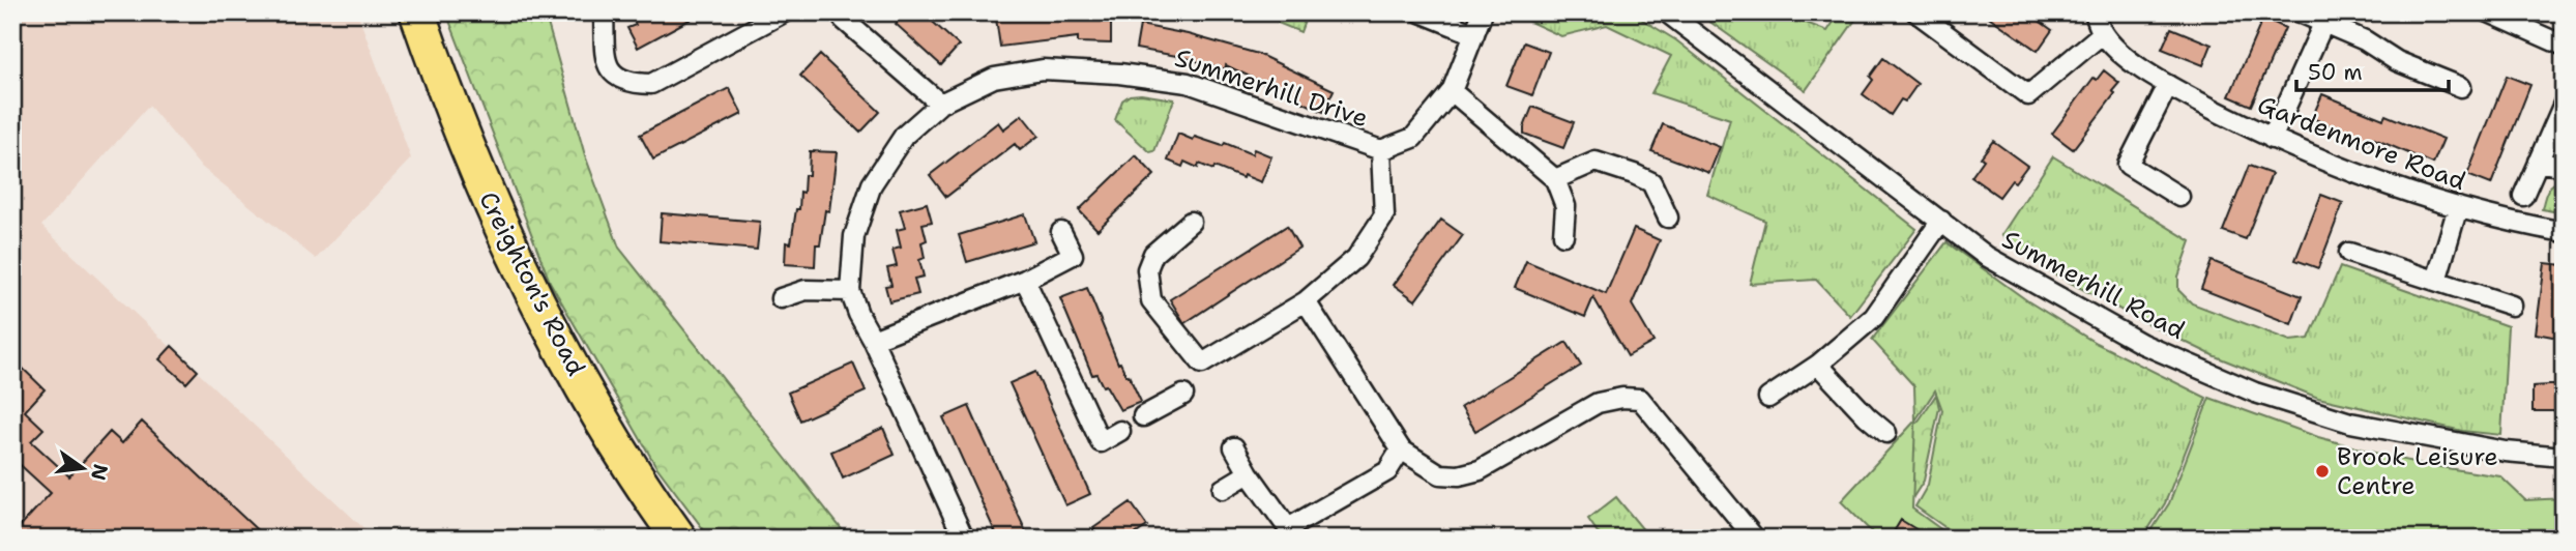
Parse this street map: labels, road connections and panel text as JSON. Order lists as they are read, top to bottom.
{
  "streets": {
    "highway": ["Creighton's Road"],
    "street": ["Summerhill Drive", "Gardenmore Road", "Summerhill Road"]
  },
  "places": ["Brook Leisure Centre"],
  "scale_bar": "50 m",
  "north": "right"
}
